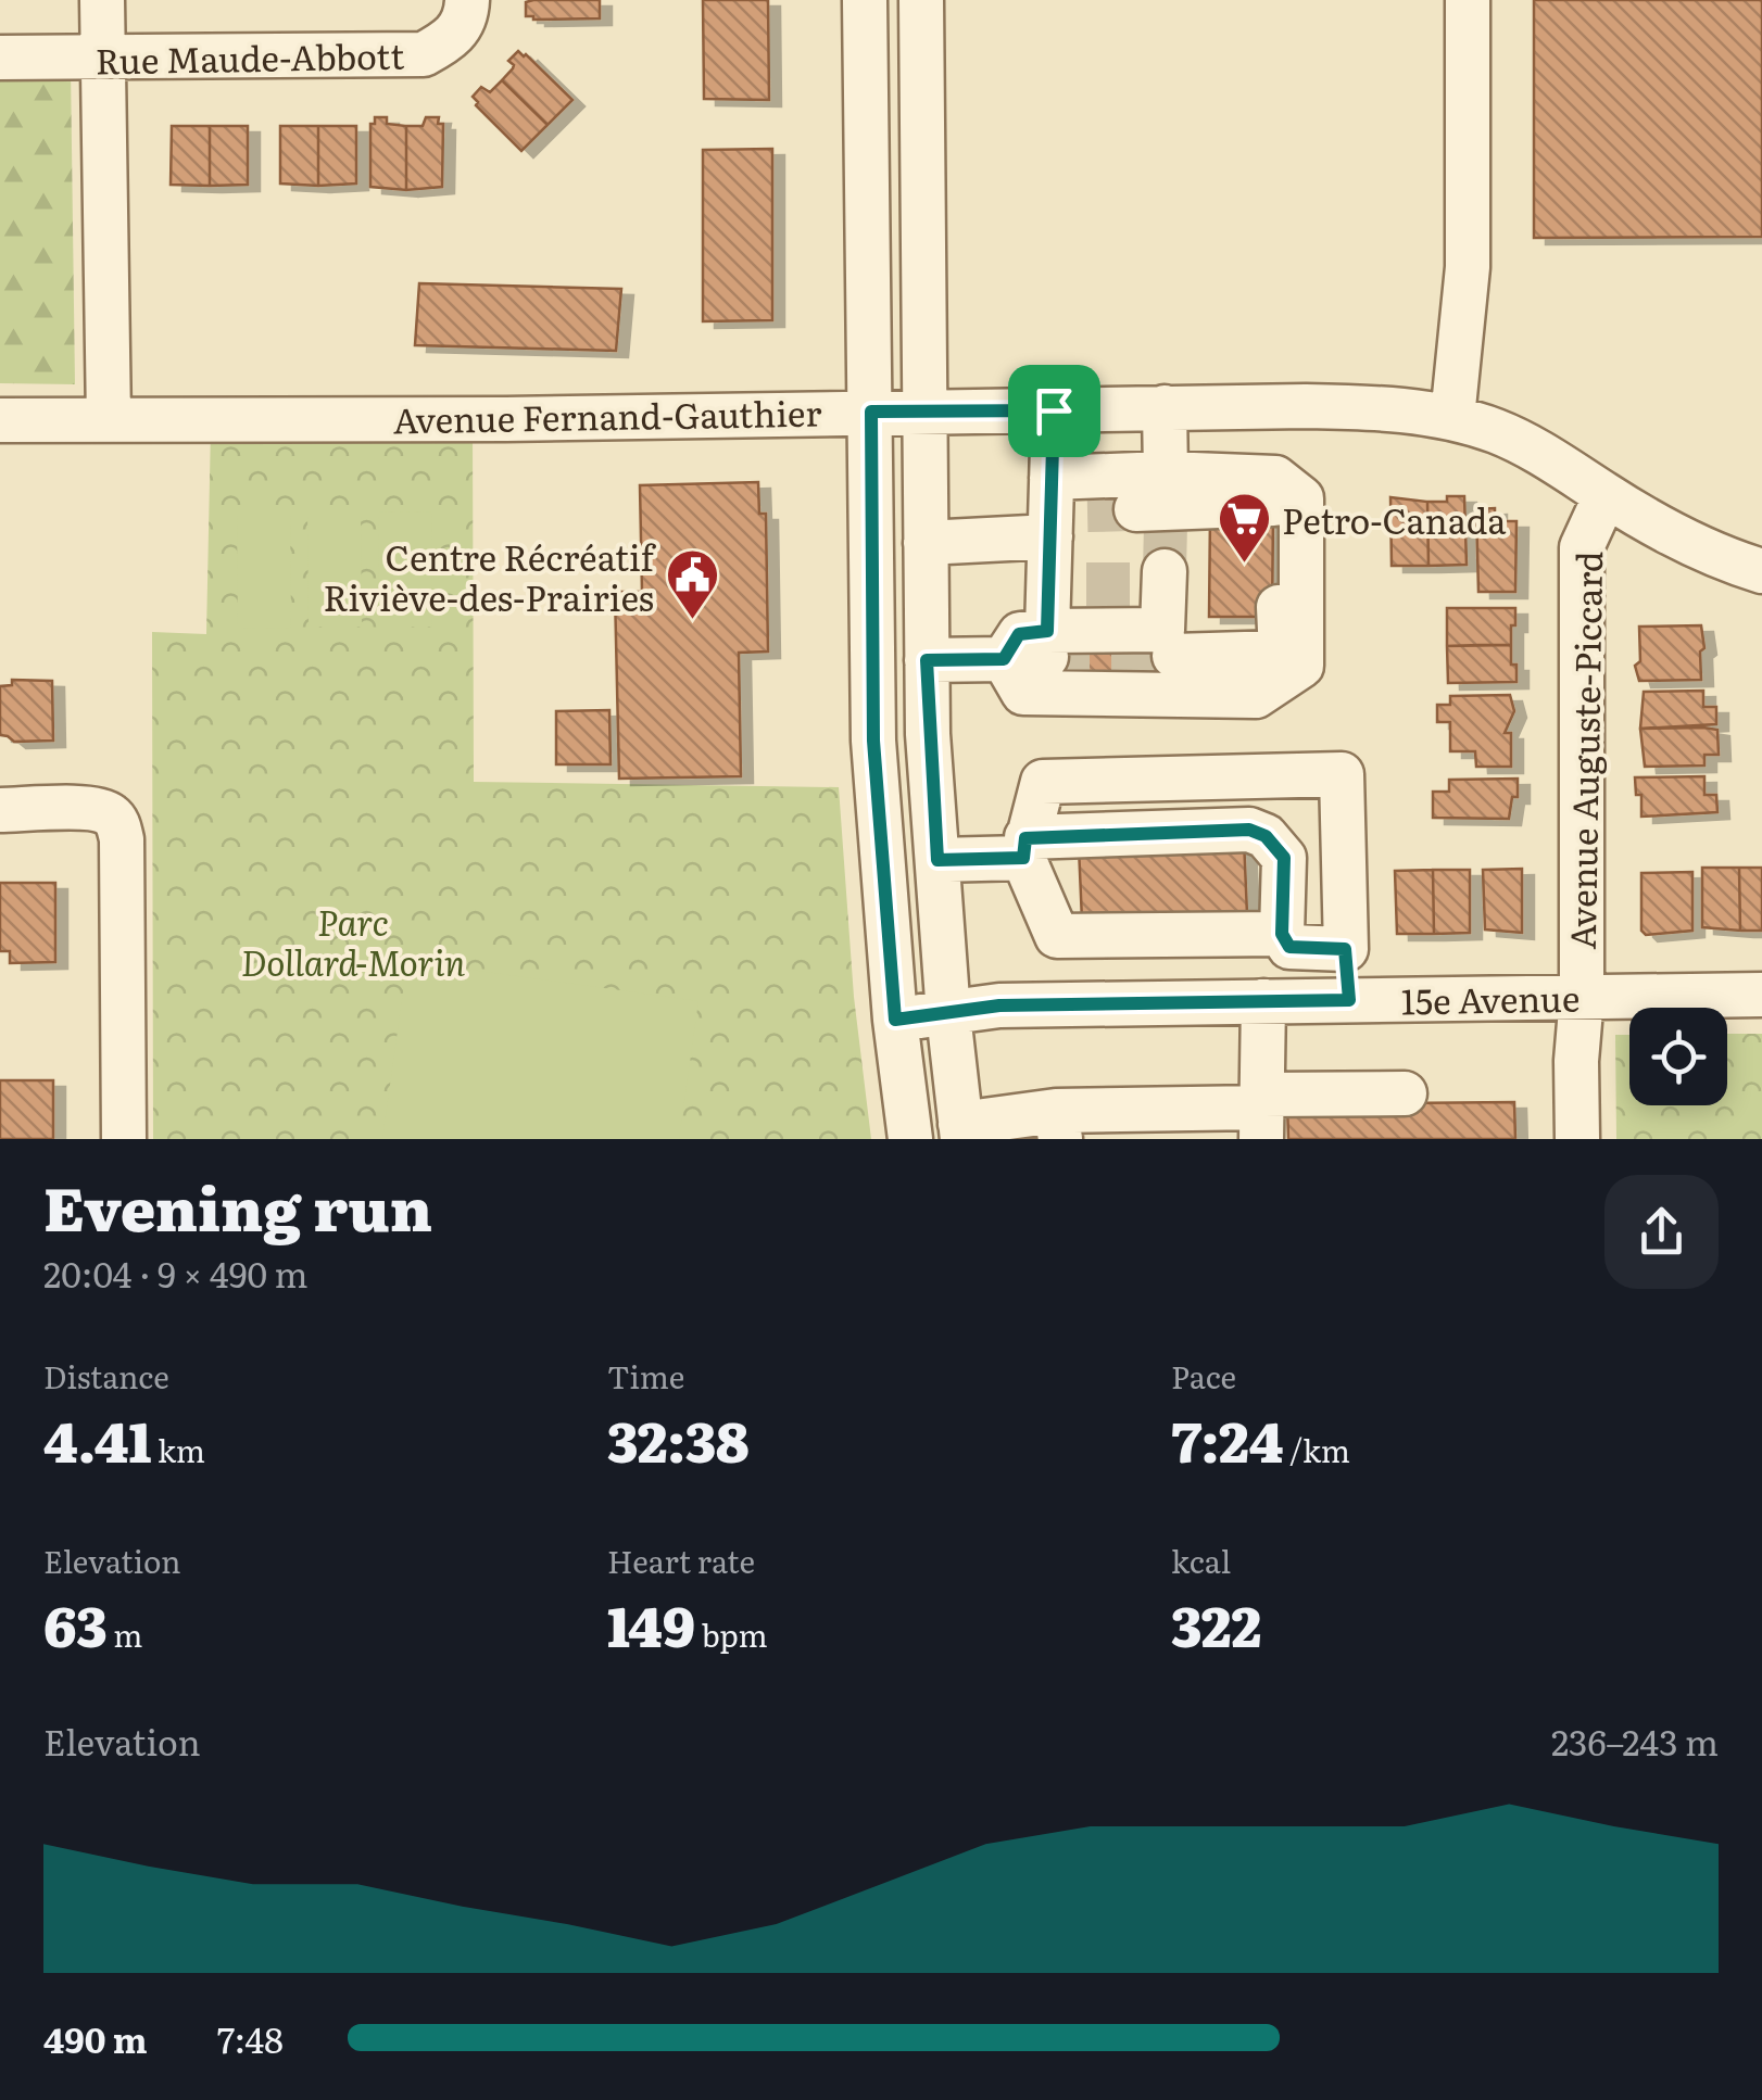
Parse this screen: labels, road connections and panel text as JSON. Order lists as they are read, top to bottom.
{
  "streets": {
    "street": [
      "Rue Maude-Abbott",
      "Avenue Fernand-Gauthier",
      "Avenue Auguste-Piccard",
      "15e Avenue"
    ]
  },
  "crossings": [
    ["Avenue Fernand-Gauthier", "Avenue Auguste-Piccard"],
    ["Avenue Auguste-Piccard", "15e Avenue"]
  ],
  "parks": ["Parc Dollard-Morin"],
  "places": {
    "supermarket": ["Petro-Canada"],
    "public building": ["Centre Récréatif Riviève-des-Prairies"]
  },
  "page": {
    "heading": ["Evening run", "20:04 · 9 × 490 m"],
    "stats": [
      ["Distance", "4.41 km"],
      ["Time", "32:38"],
      ["Pace", "7:24 /km"],
      ["Elevation", "63 m"],
      ["Heart rate", "149 bpm"],
      ["kcal", "322"]
    ],
    "chart": ["Elevation", "236–243 m"],
    "list": [
      {
        "name": "490 m",
        "note": "7:48"
      }
    ]
  }
}
